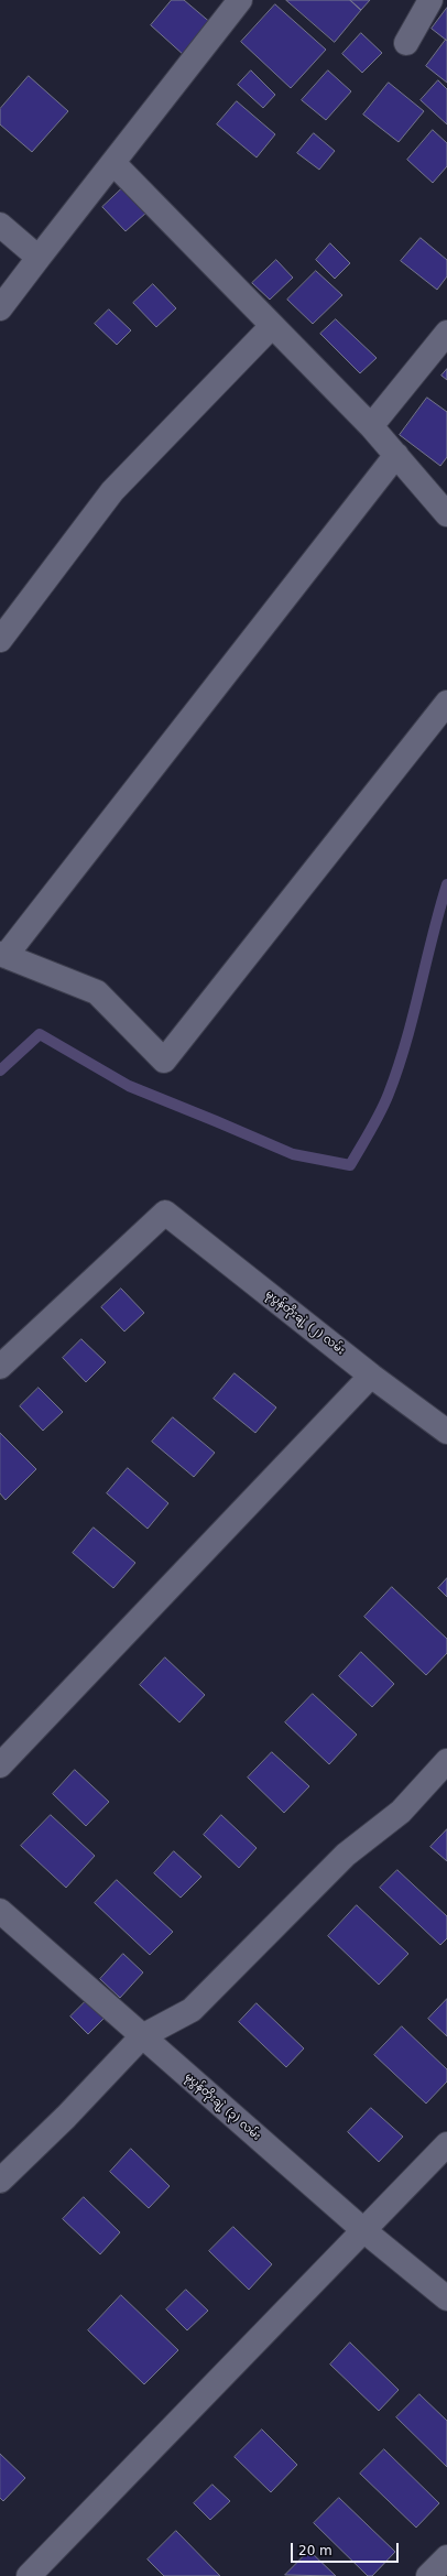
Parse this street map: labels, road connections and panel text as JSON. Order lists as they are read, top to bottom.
{
  "streets": {
    "street": ["မုပွန်တိုးချဲ့ (၂) လမ်း", "မုပွန်တိုးချဲ့ (၃) လမ်း"]
  },
  "scale_bar": "20 m"
}
